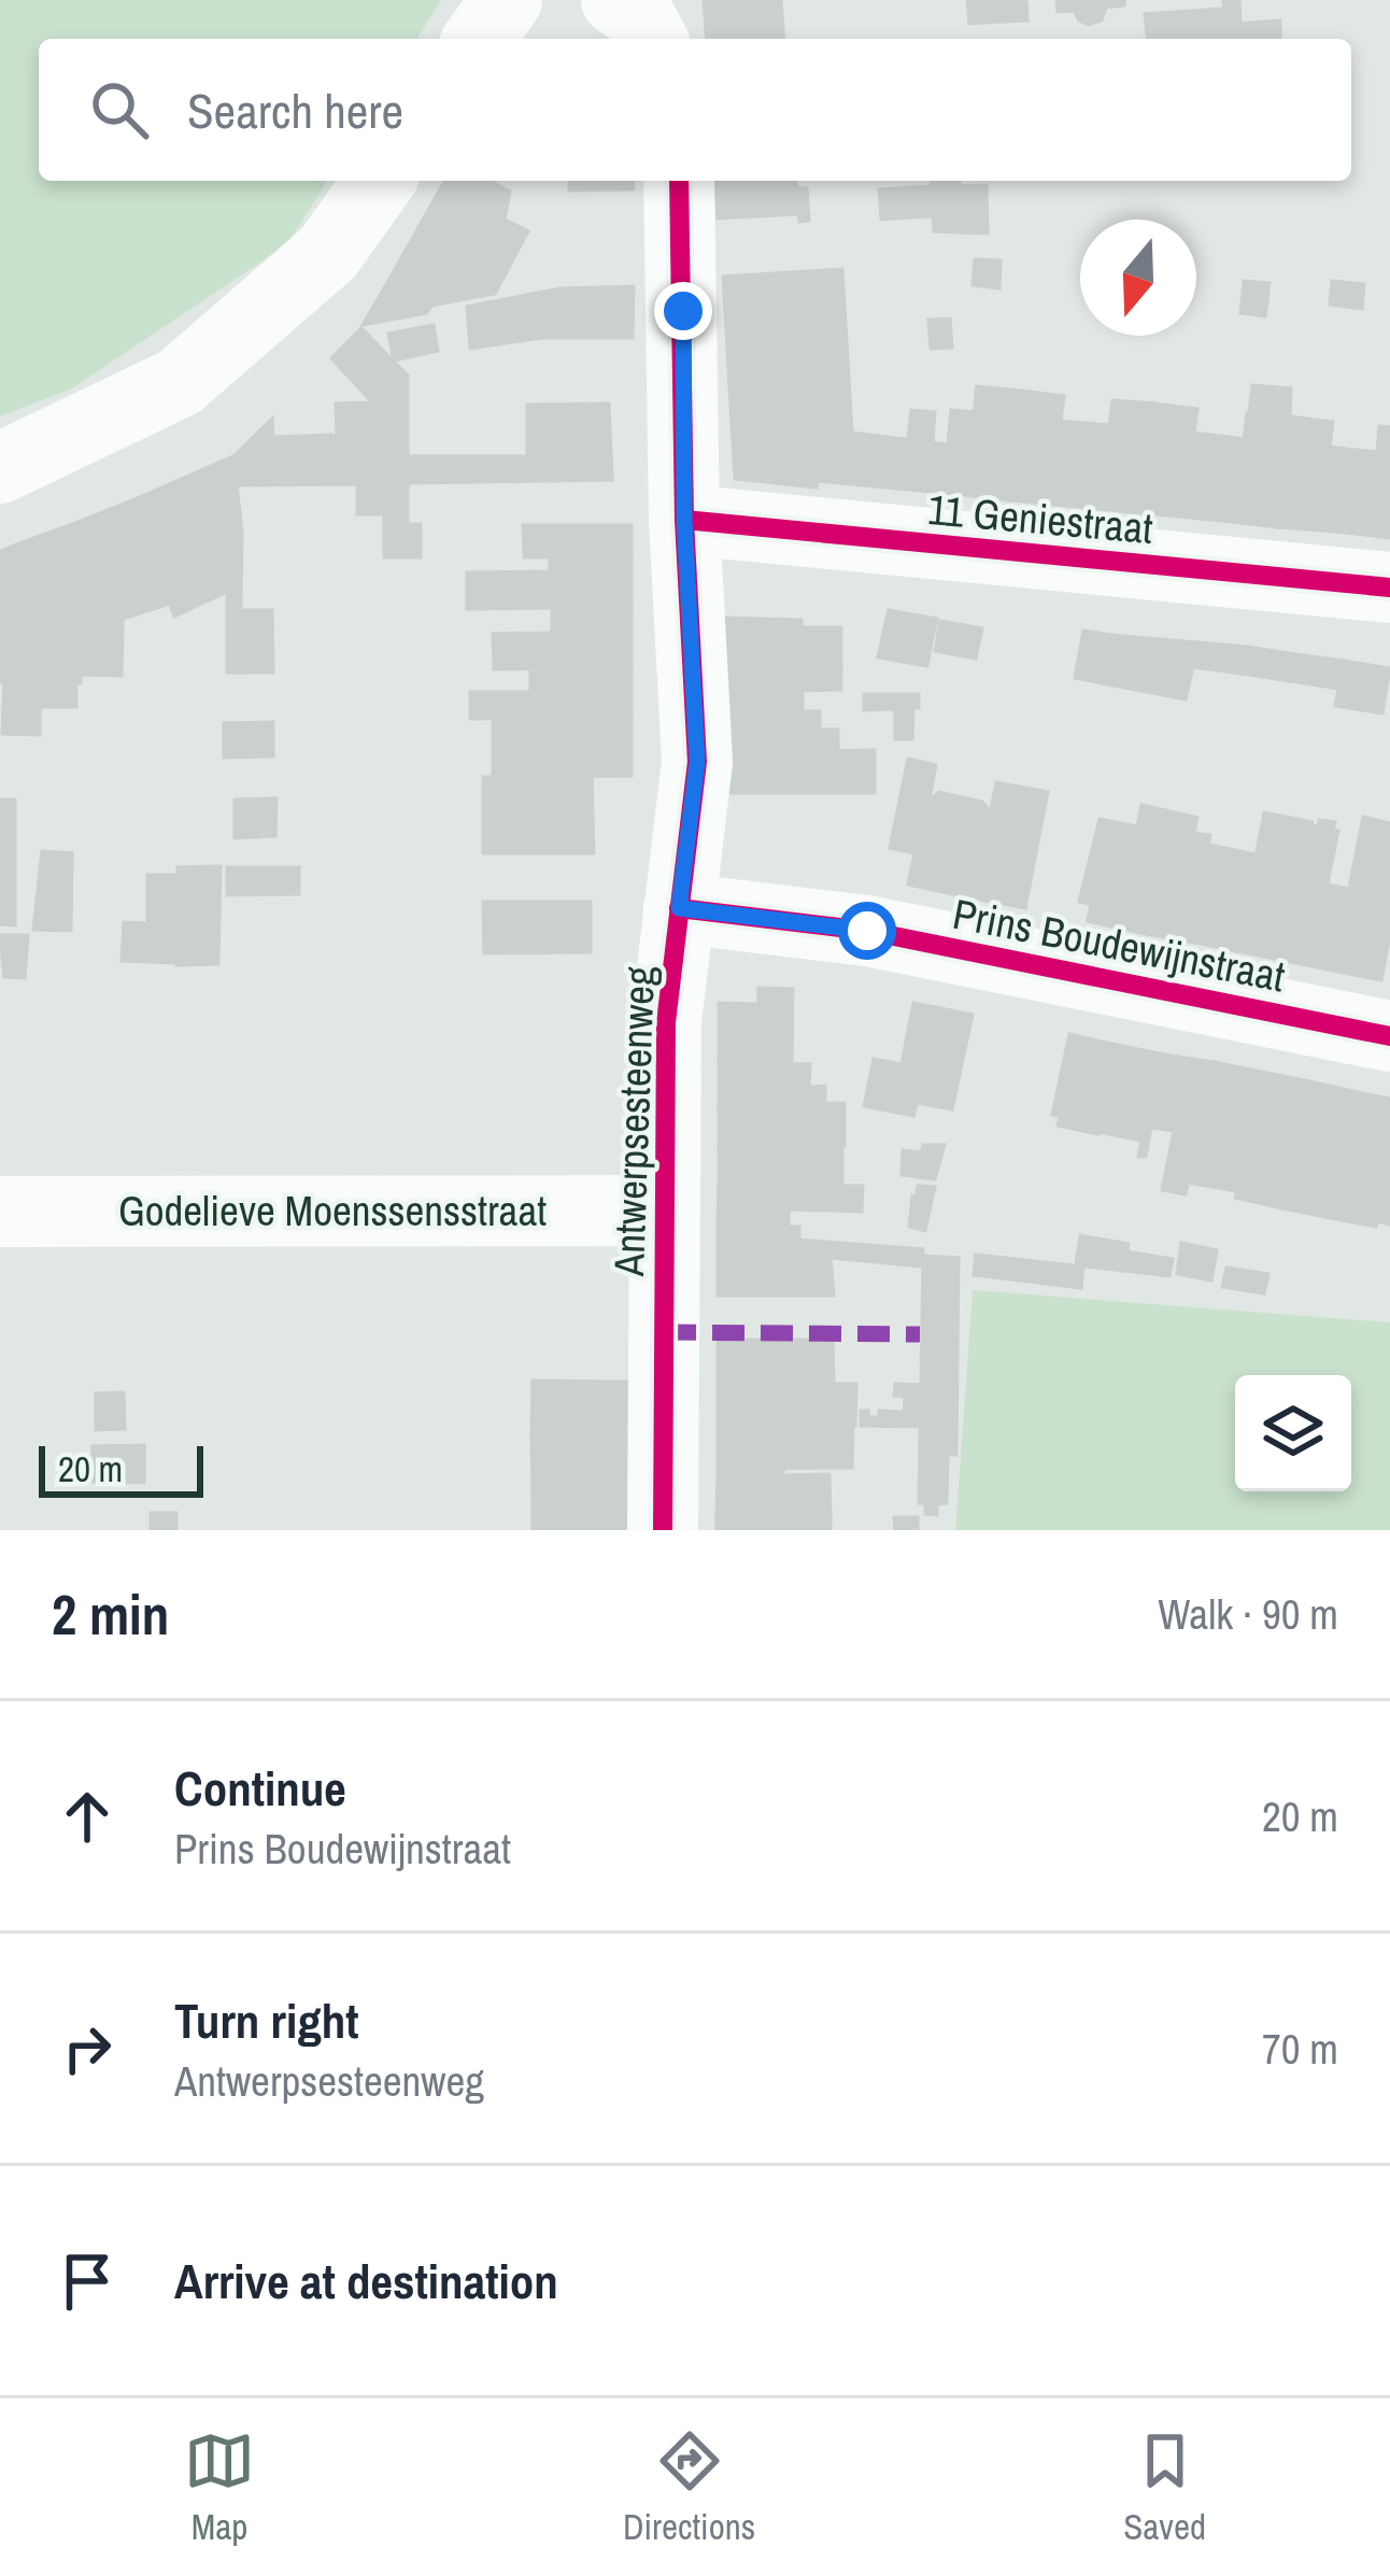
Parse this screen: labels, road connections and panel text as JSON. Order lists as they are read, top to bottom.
{
  "streets": {
    "street": [
      "11 Geniestraat",
      "Prins Boudewijnstraat",
      "Antwerpsesteenweg",
      "Godelieve Moenssensstraat"
    ]
  },
  "crossings": [
    ["11 Geniestraat", "Antwerpsesteenweg"],
    ["Prins Boudewijnstraat", "Antwerpsesteenweg"],
    ["Antwerpsesteenweg", "Godelieve Moenssensstraat"]
  ],
  "scale_bar": "20 m",
  "north": "bottom",
  "page": {
    "search": "Search here",
    "scale": "20 m",
    "heading": ["2 min", "Walk · 90 m"],
    "list": [
      ["Continue", "Prins Boudewijnstraat", "20 m"],
      ["Turn right", "Antwerpsesteenweg", "70 m"],
      "Arrive at destination"
    ],
    "nav": ["Map", "Directions", "Saved"]
  }
}
